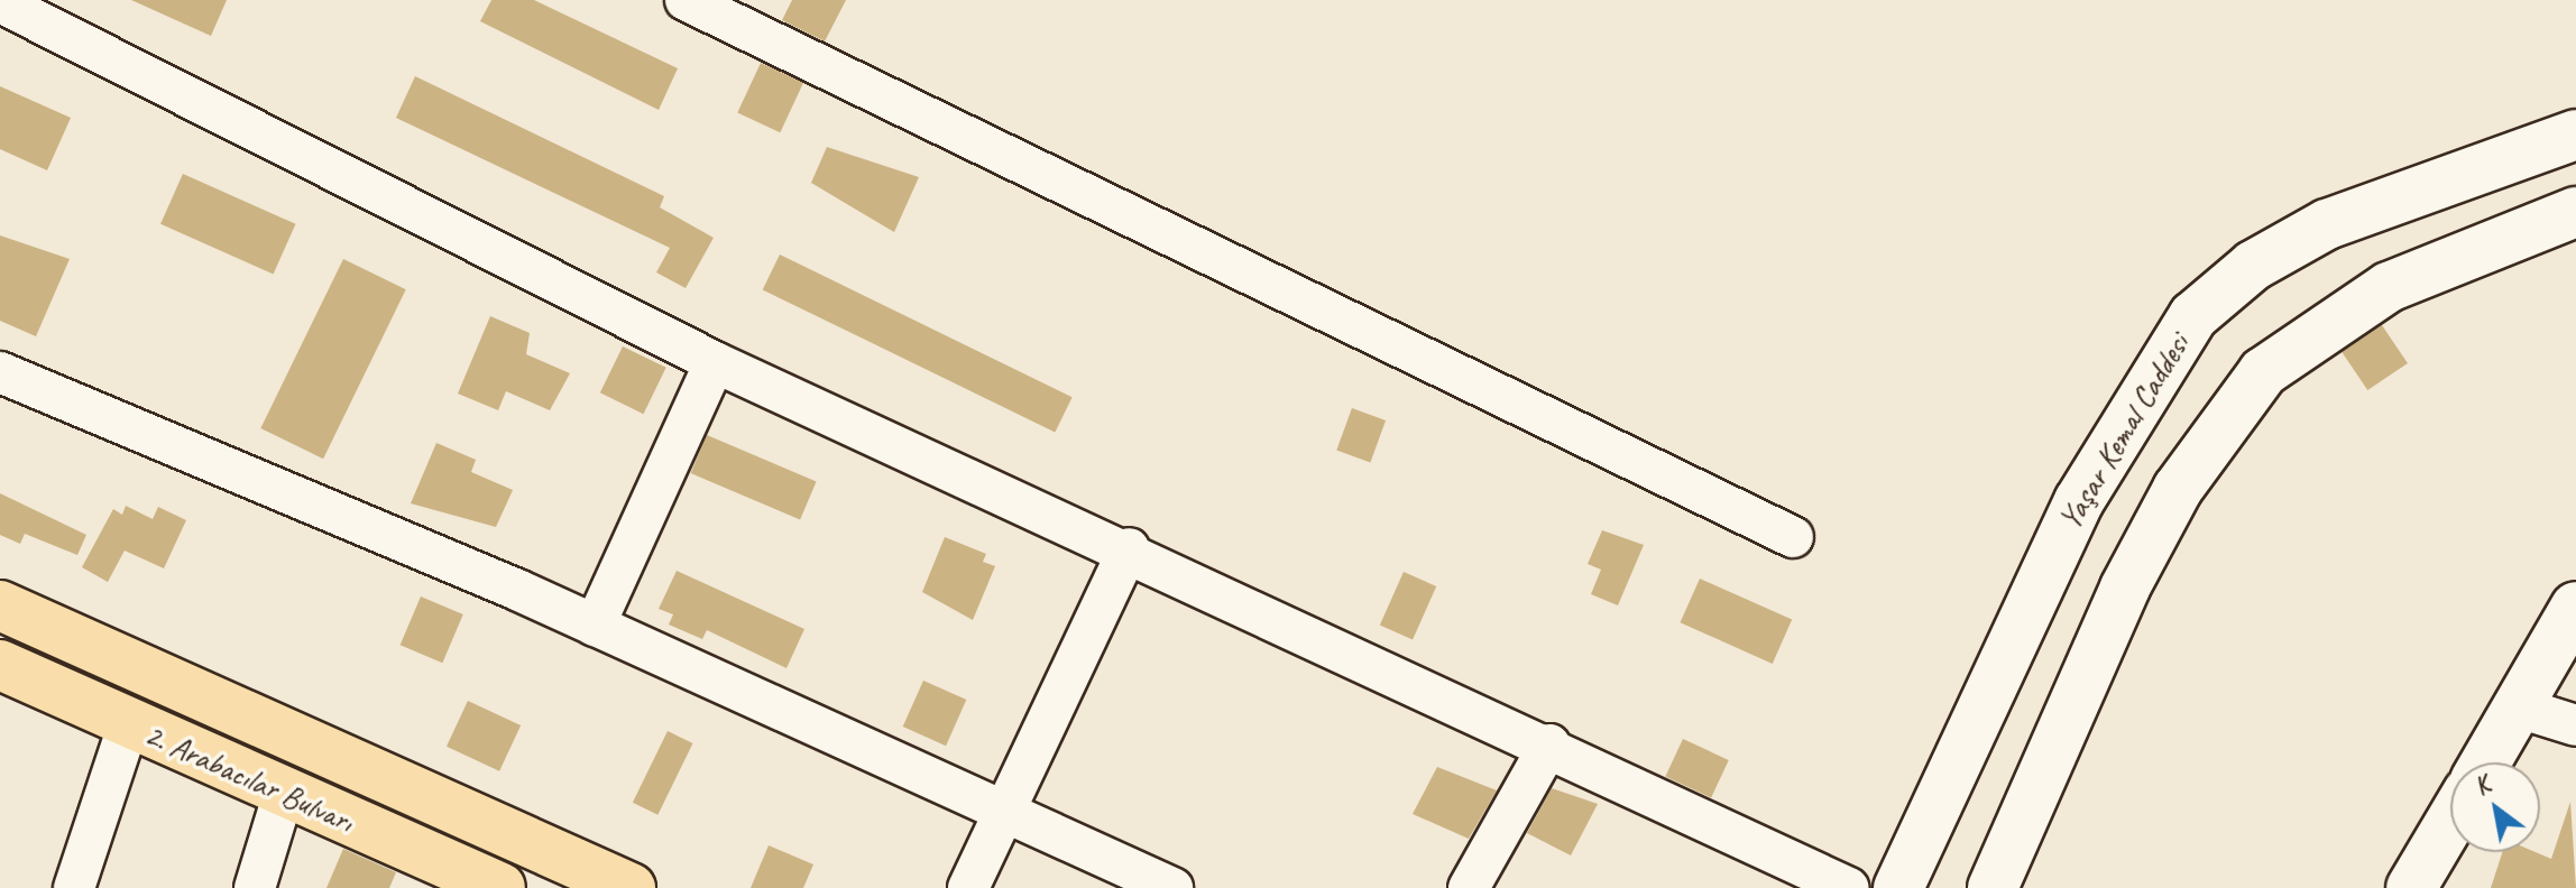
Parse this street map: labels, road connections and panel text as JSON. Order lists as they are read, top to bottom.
{
  "streets": {
    "main road": ["Yaşar Kemal Caddesi", "2. Arabacılar Bulvarı"]
  },
  "north": "top left"
}
